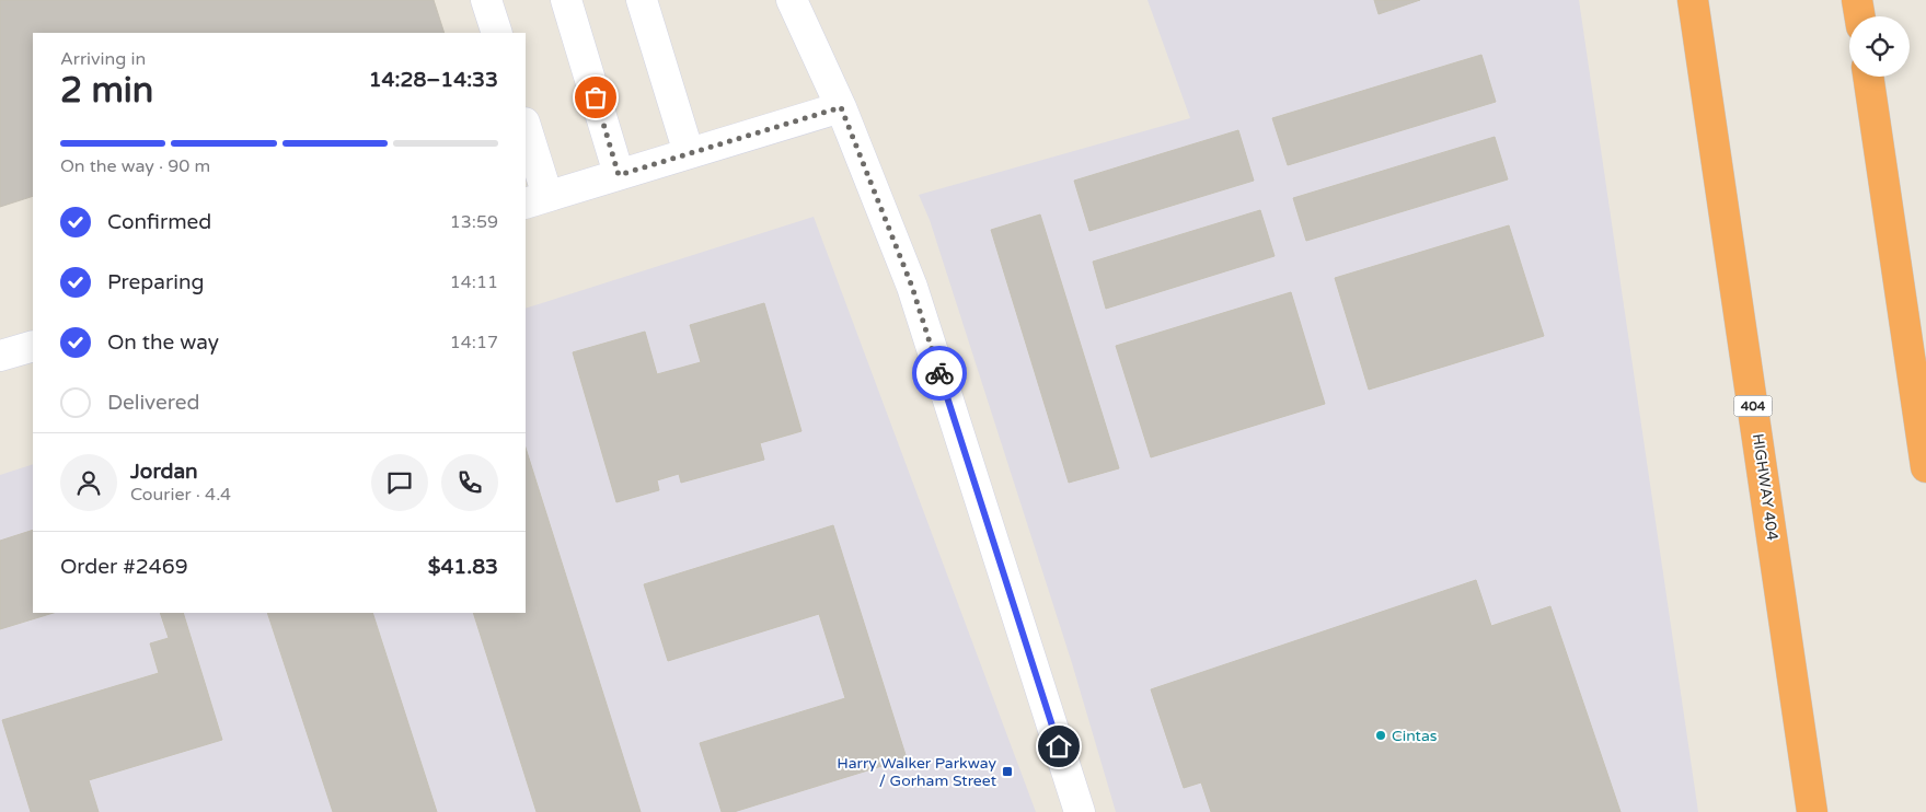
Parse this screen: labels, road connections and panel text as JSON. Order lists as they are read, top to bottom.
{
  "streets": {
    "highway": ["404", "HIGHWAY 404"]
  },
  "places": {
    "other": ["Cintas"],
    "transit": ["Harry Walker Parkway / Gorham Street"]
  },
  "page": {
    "heading": ["2 min", "Arriving in", "14:28–14:33"],
    "panel": [
      "Jordan",
      "Courier · 4.4",
      "Order #2469",
      "$41.83"
    ],
    "bar": "On the way · 90 m",
    "list": [
      ["Confirmed", "13:59"],
      ["Preparing", "14:11"],
      ["On the way", "14:17"],
      "Delivered"
    ]
  }
}
